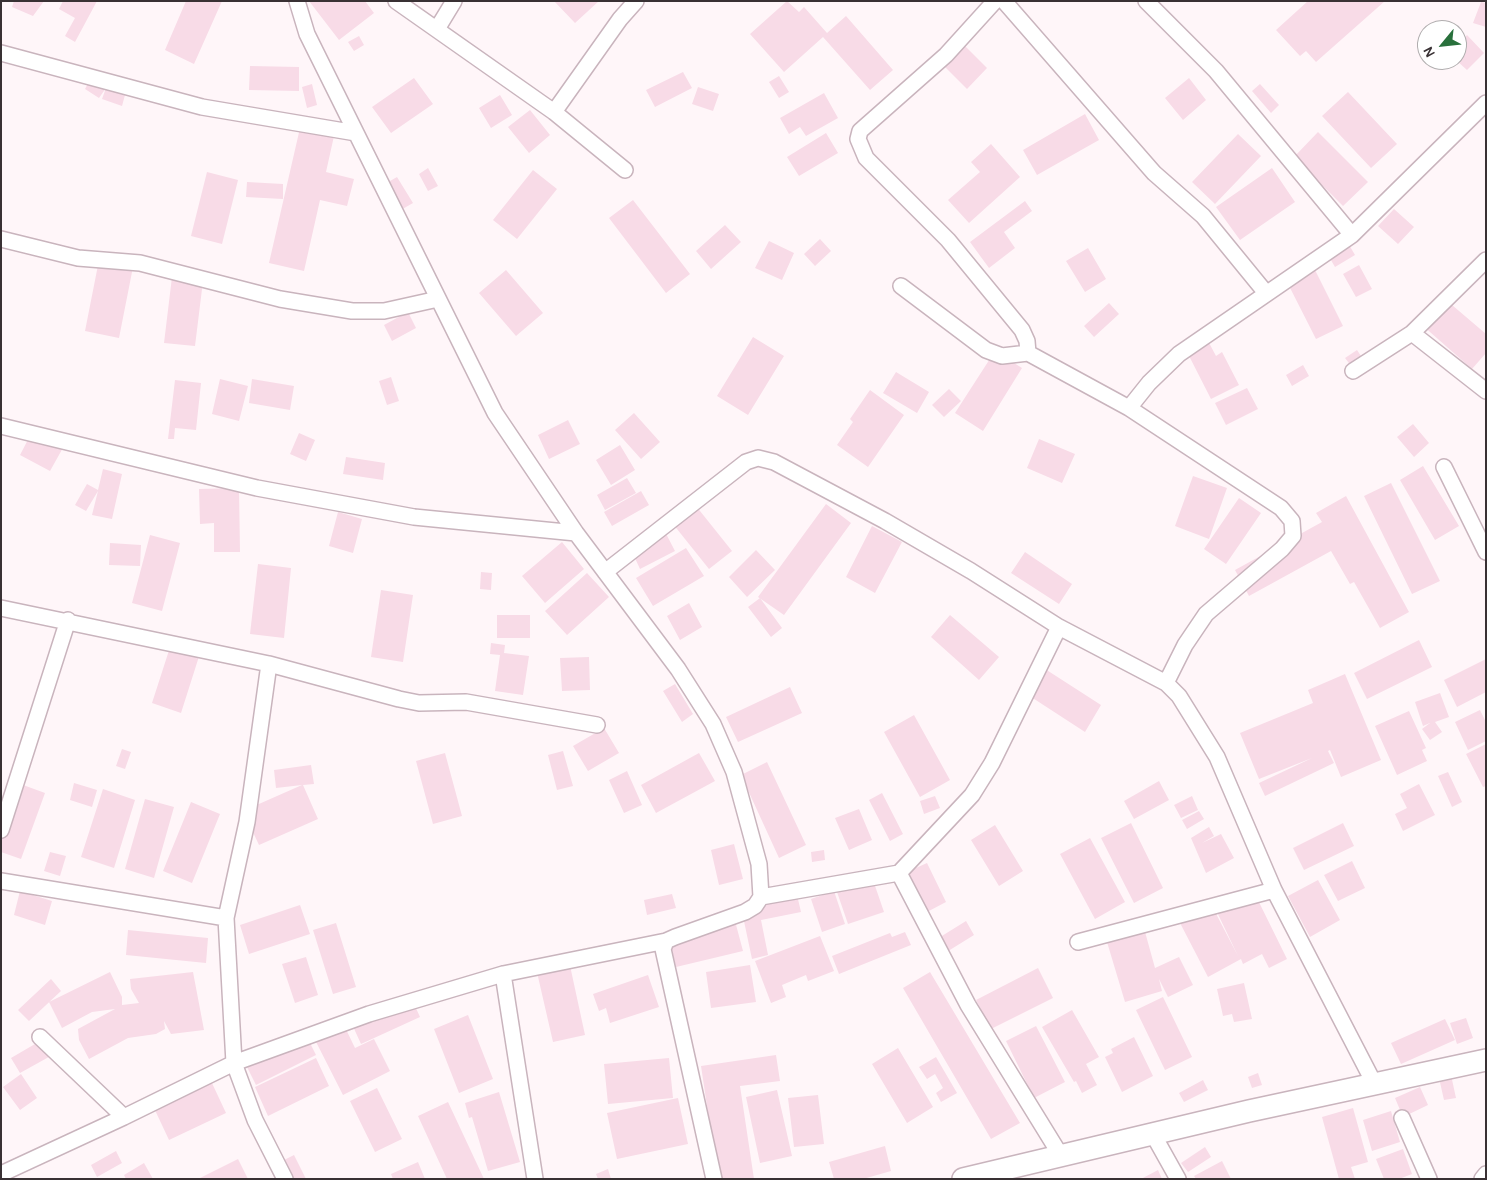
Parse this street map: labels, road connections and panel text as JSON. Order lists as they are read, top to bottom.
{
  "north": "bottom left"
}
